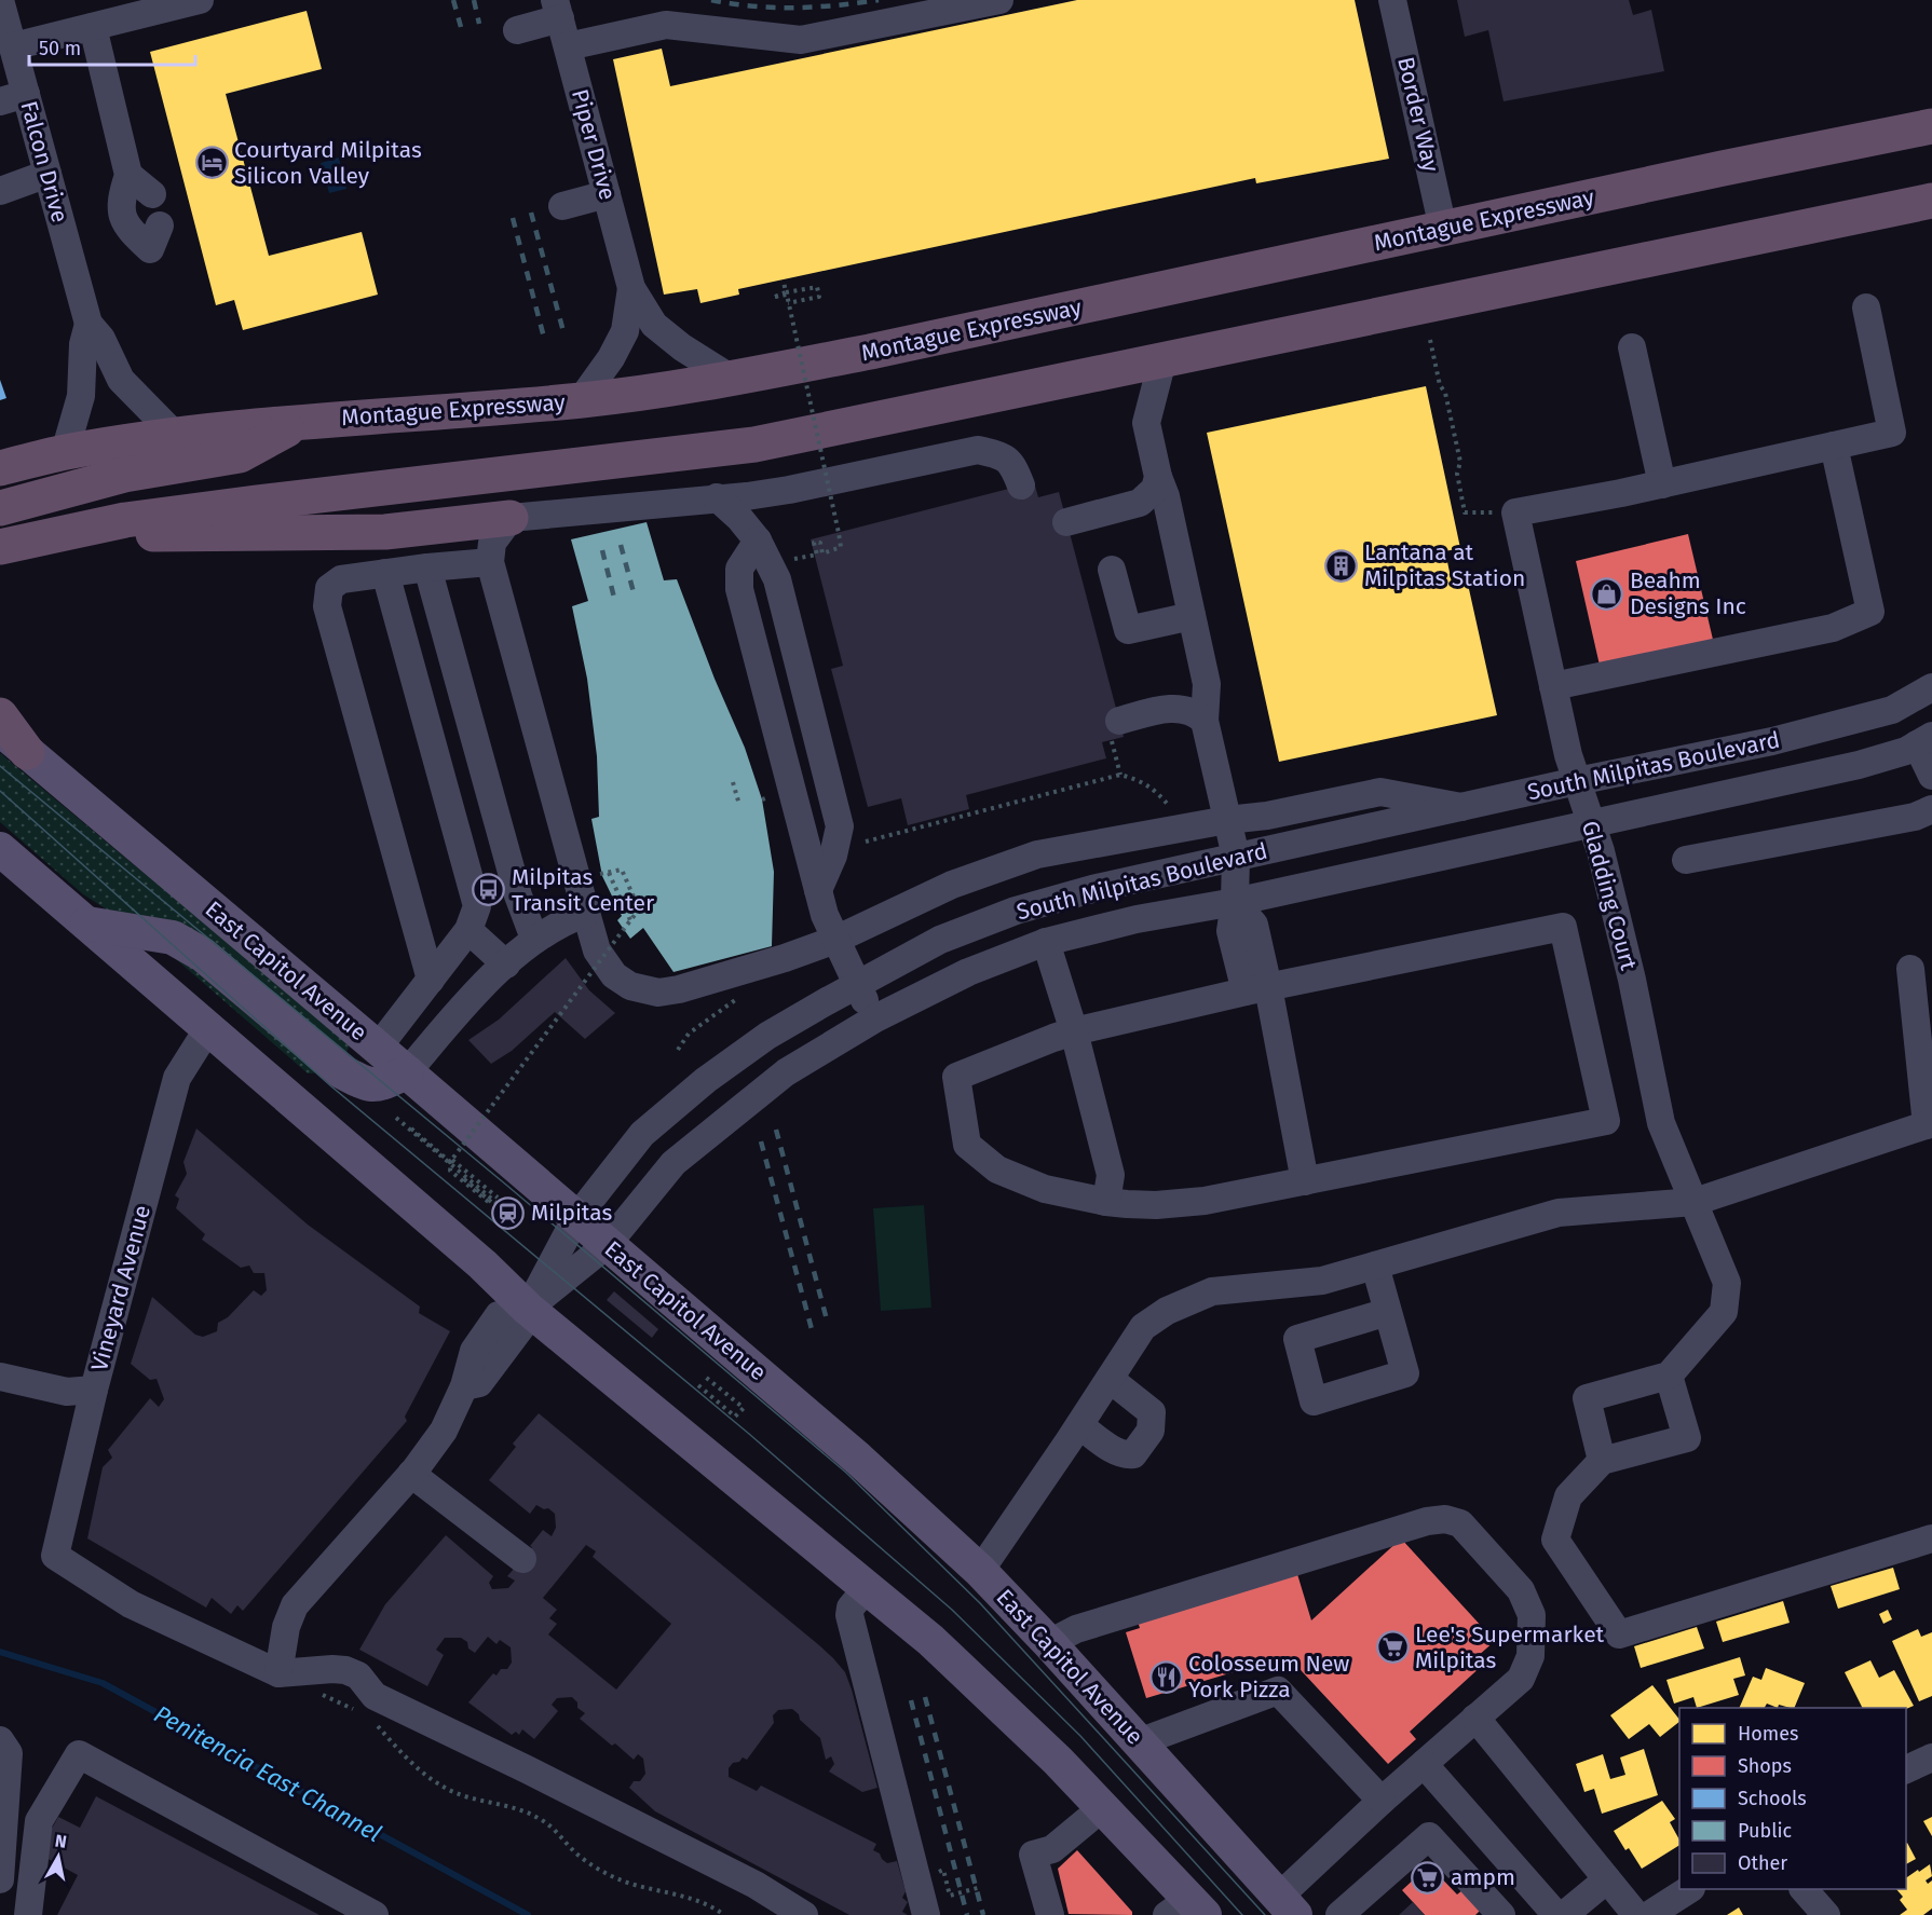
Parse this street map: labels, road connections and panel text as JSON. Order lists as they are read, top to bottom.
{
  "streets": {
    "highway": ["Montague Expressway"],
    "main road": ["East Capitol Avenue"],
    "street": [
      "Border Way",
      "Piper Drive",
      "Falcon Drive",
      "South Milpitas Boulevard",
      "Gladding Court",
      "Vineyard Avenue"
    ]
  },
  "crossings": [
    ["Border Way", "Montague Expressway"],
    ["Piper Drive", "Montague Expressway"],
    ["Falcon Drive", "Montague Expressway"],
    ["South Milpitas Boulevard", "Gladding Court"],
    ["South Milpitas Boulevard", "East Capitol Avenue"]
  ],
  "water": ["Penitencia East Channel"],
  "places": {
    "hotel": ["Courtyard Milpitas Silicon Valley"],
    "building": ["Lantana at Milpitas Station"],
    "shop": ["Beahm Designs Inc"],
    "bus stop": ["Milpitas Transit Center"],
    "station": ["Milpitas"],
    "supermarket": ["Lee's Supermarket Milpitas", "ampm"],
    "restaurant": ["Colosseum New York Pizza"]
  },
  "legend": [
    "Homes",
    "Shops",
    "Schools",
    "Public",
    "Other"
  ],
  "scale_bar": "50 m",
  "north": "top"
}
